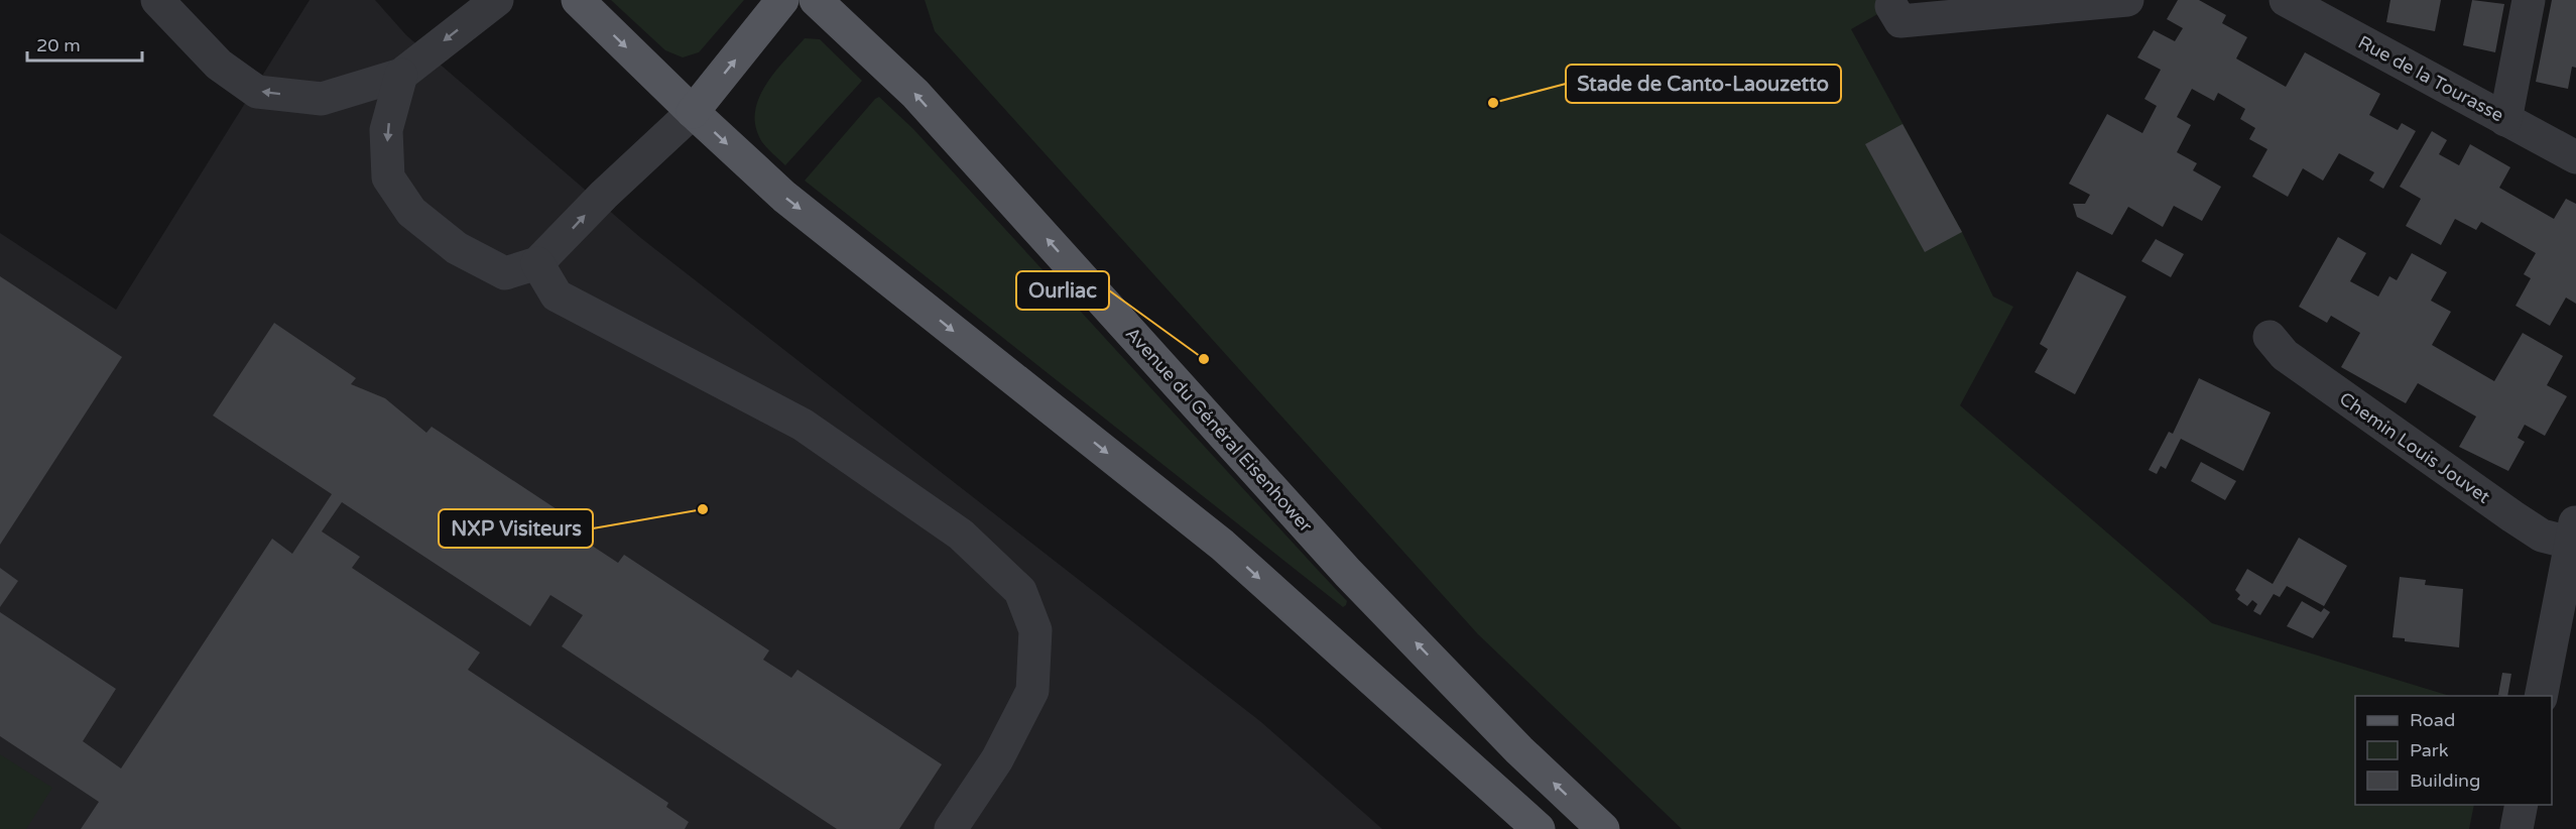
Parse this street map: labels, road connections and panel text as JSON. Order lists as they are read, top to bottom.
{
  "streets": {
    "main road": ["Avenue du Général Eisenhower"],
    "street": ["Rue de la Tourasse", "Chemin Louis Jouvet"]
  },
  "places": ["Stade de Canto-Laouzetto", "Ourliac", "NXP Visiteurs"],
  "legend": ["Road", "Park", "Building"],
  "scale_bar": "20 m"
}
